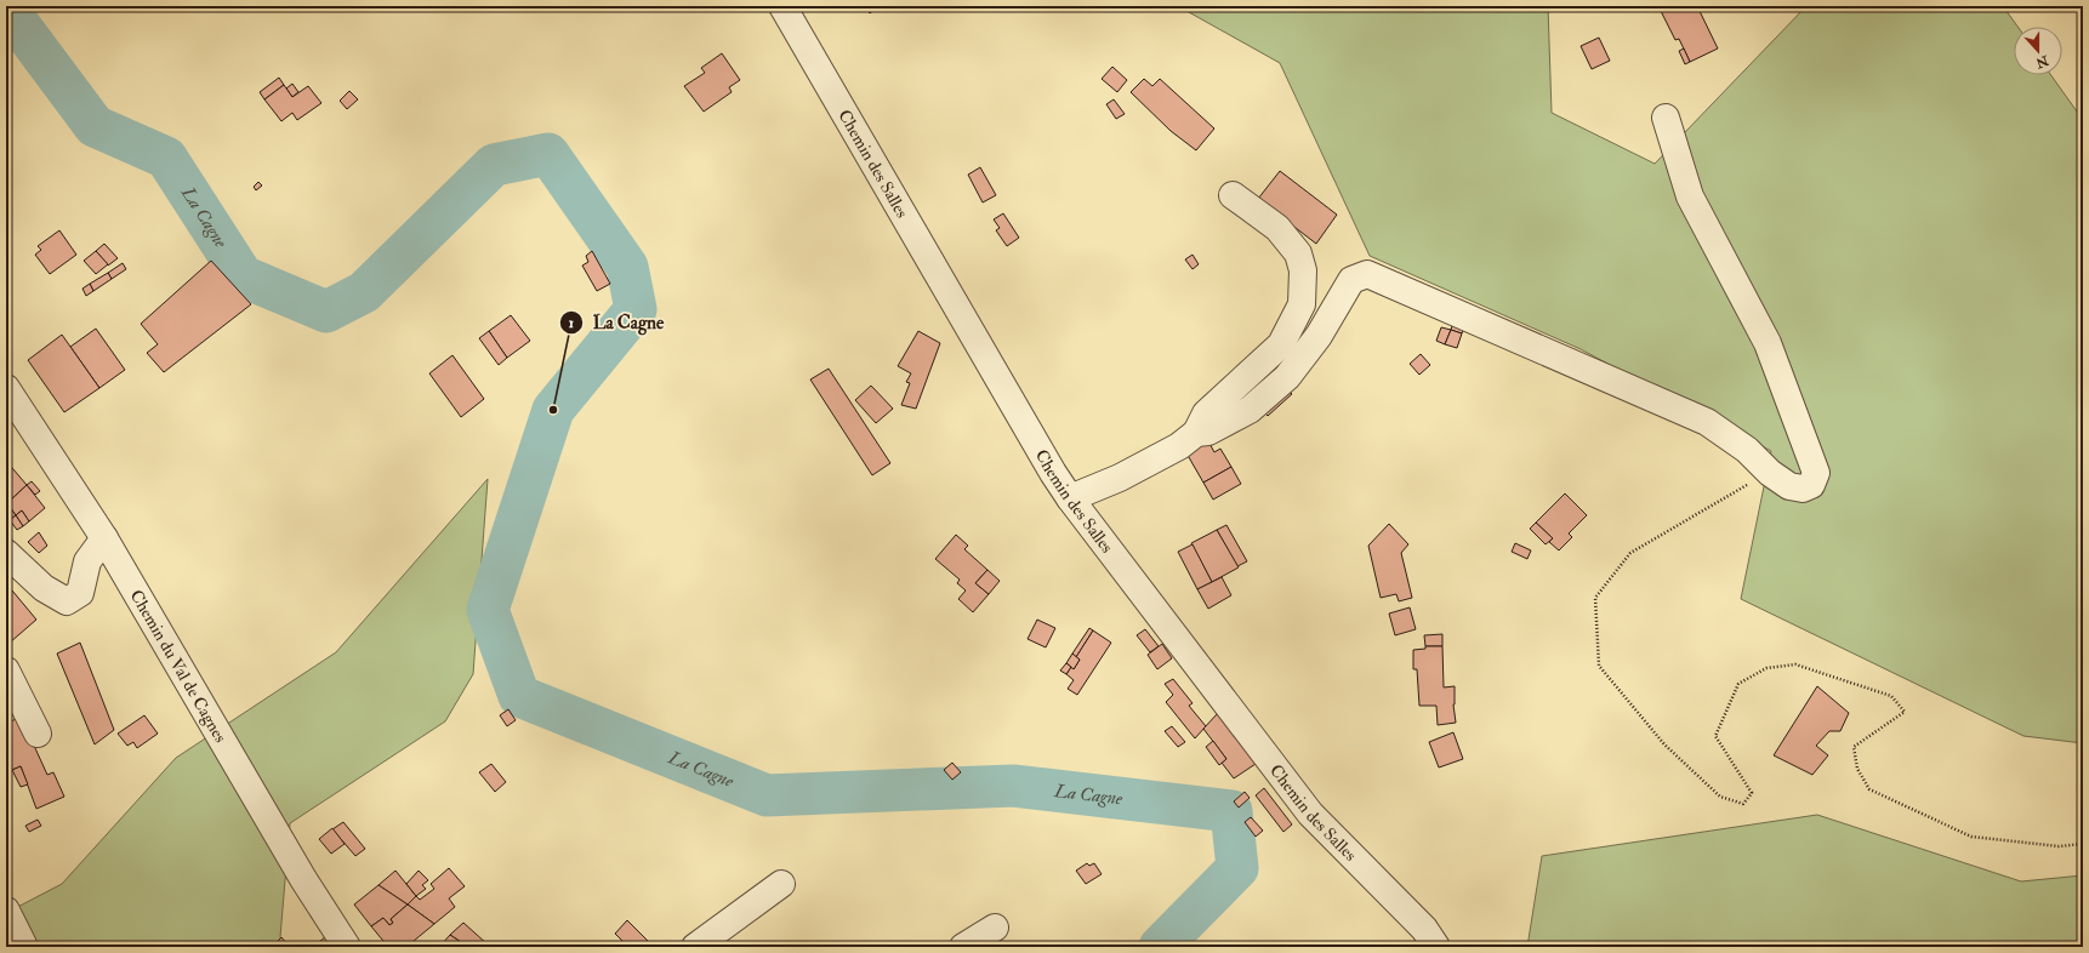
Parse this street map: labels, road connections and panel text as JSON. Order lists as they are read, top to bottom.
{
  "streets": {
    "street": ["Chemin des Salles", "Chemin du Val de Cagnes"]
  },
  "water": ["La Cagne"],
  "places": ["La Cagne"],
  "north": "bottom"
}
